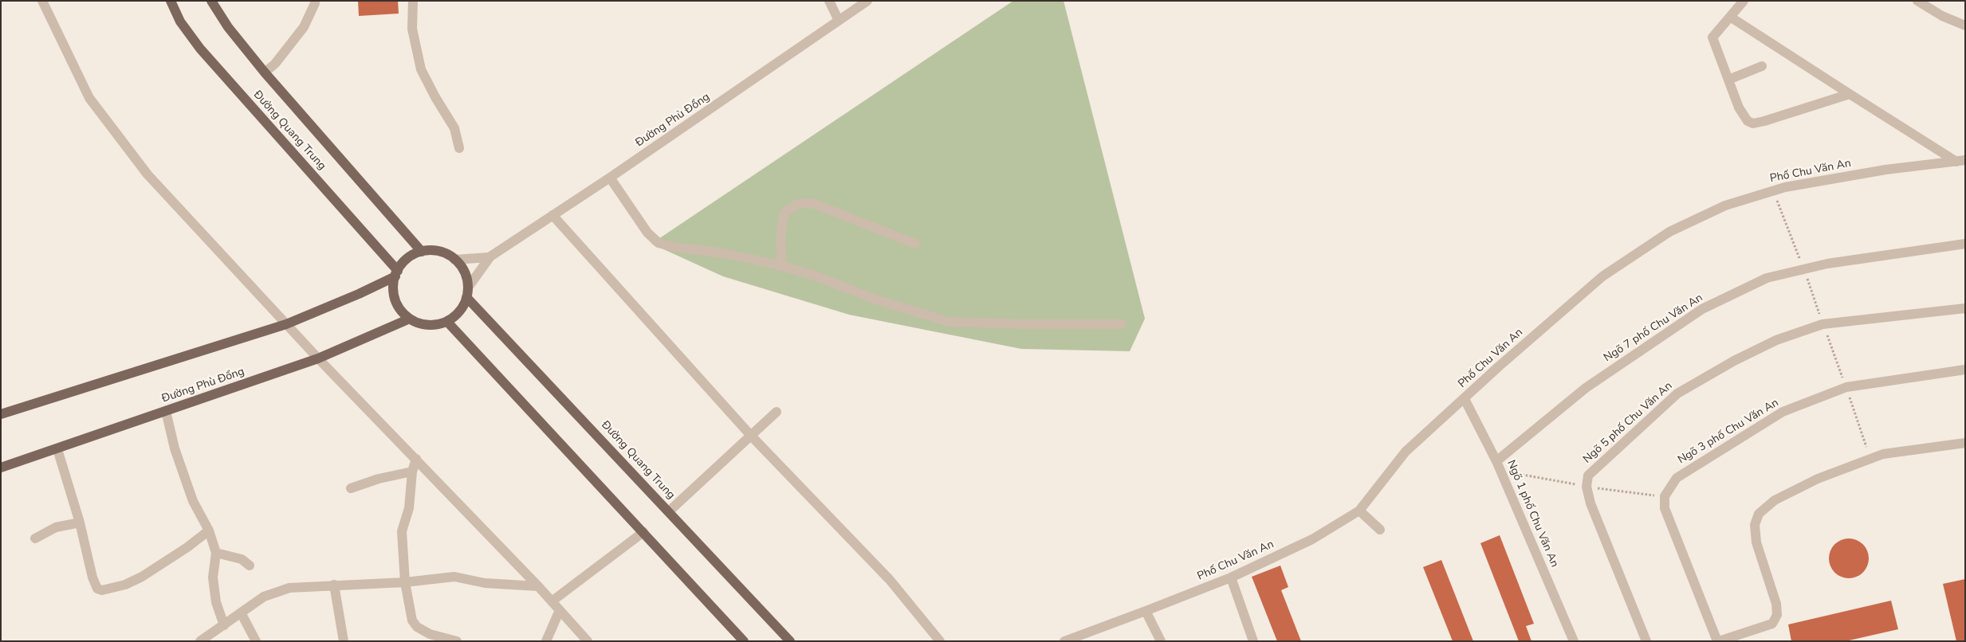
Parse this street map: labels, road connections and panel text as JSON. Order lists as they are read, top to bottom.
{
  "streets": {
    "main road": ["Đường Phù Đổng", "Đường Quang Trung"],
    "street": [
      "Phố Chu Văn An",
      "Ngõ 7 phố Chu Văn An",
      "Ngõ 5 phố Chu Văn An",
      "Ngõ 3 phố Chu Văn An",
      "Ngõ 1 phố Chu Văn An"
    ]
  },
  "crossings": [
    ["Đường Phù Đổng", "Đường Quang Trung"],
    ["Phố Chu Văn An", "Ngõ 1 phố Chu Văn An"],
    ["Ngõ 7 phố Chu Văn An", "Ngõ 1 phố Chu Văn An"]
  ]
}
